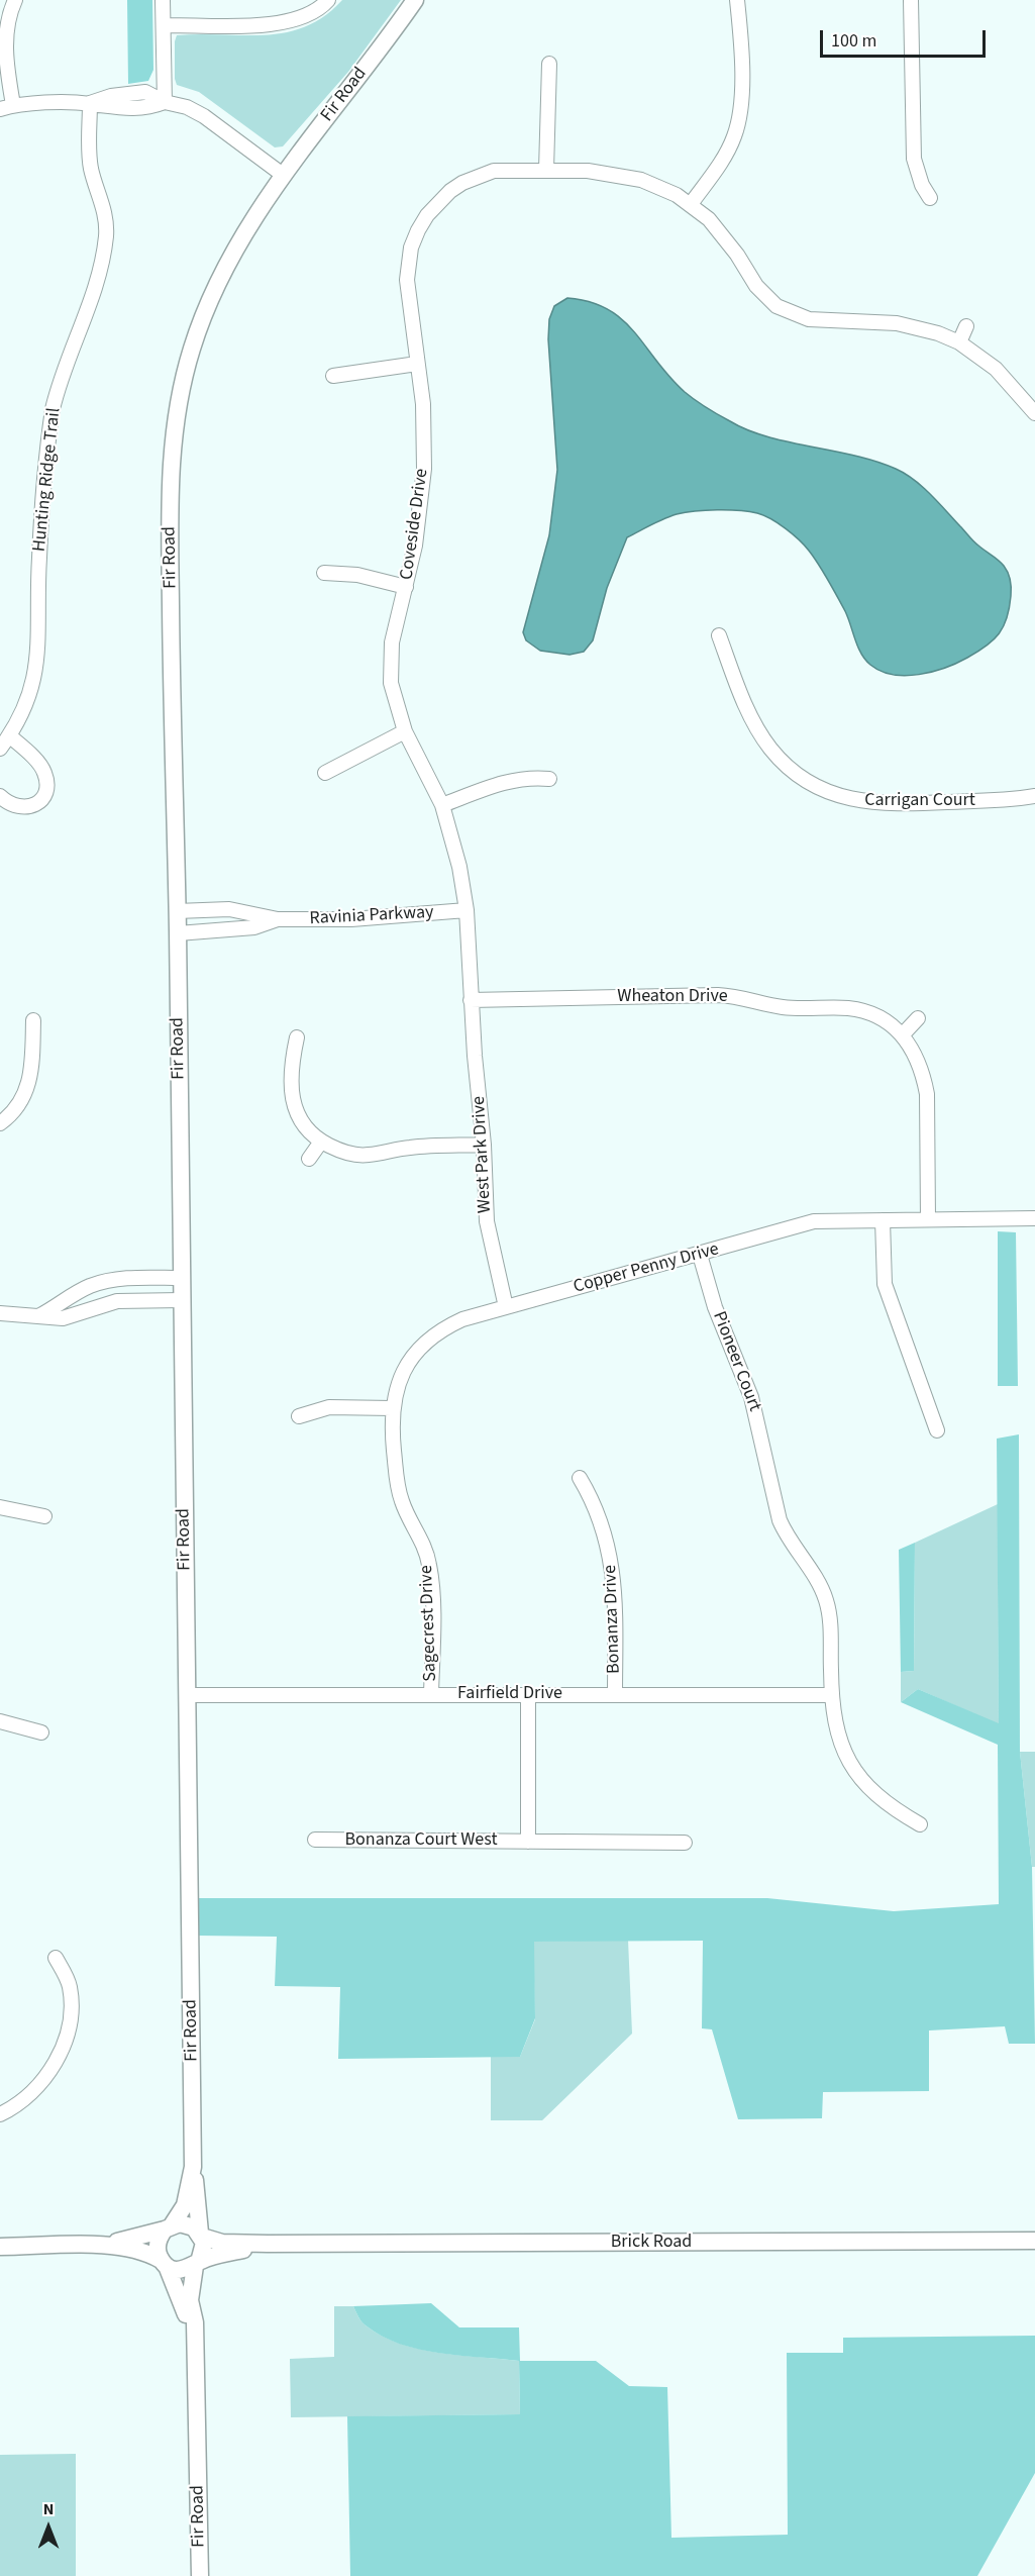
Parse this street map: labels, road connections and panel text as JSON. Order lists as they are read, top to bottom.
{
  "streets": {
    "street": [
      "Fir Road",
      "Hunting Ridge Trail",
      "Coveside Drive",
      "Carrigan Court",
      "Ravinia Parkway",
      "Wheaton Drive",
      "West Park Drive",
      "Copper Penny Drive",
      "Pioneer Court",
      "Bonanza Drive",
      "Sagecrest Drive",
      "Fairfield Drive",
      "Bonanza Court West",
      "Brick Road"
    ]
  },
  "crossings": [
    ["Fir Road", "Fairfield Drive"],
    ["Fir Road", "Brick Road"],
    ["Coveside Drive", "Ravinia Parkway"],
    ["Coveside Drive", "Wheaton Drive"],
    ["Coveside Drive", "West Park Drive"],
    ["Wheaton Drive", "West Park Drive"],
    ["West Park Drive", "Copper Penny Drive"],
    ["Copper Penny Drive", "Pioneer Court"],
    ["Copper Penny Drive", "Sagecrest Drive"],
    ["Pioneer Court", "Fairfield Drive"],
    ["Bonanza Drive", "Fairfield Drive"],
    ["Sagecrest Drive", "Fairfield Drive"]
  ],
  "scale_bar": "100 m",
  "north": "top"
}
